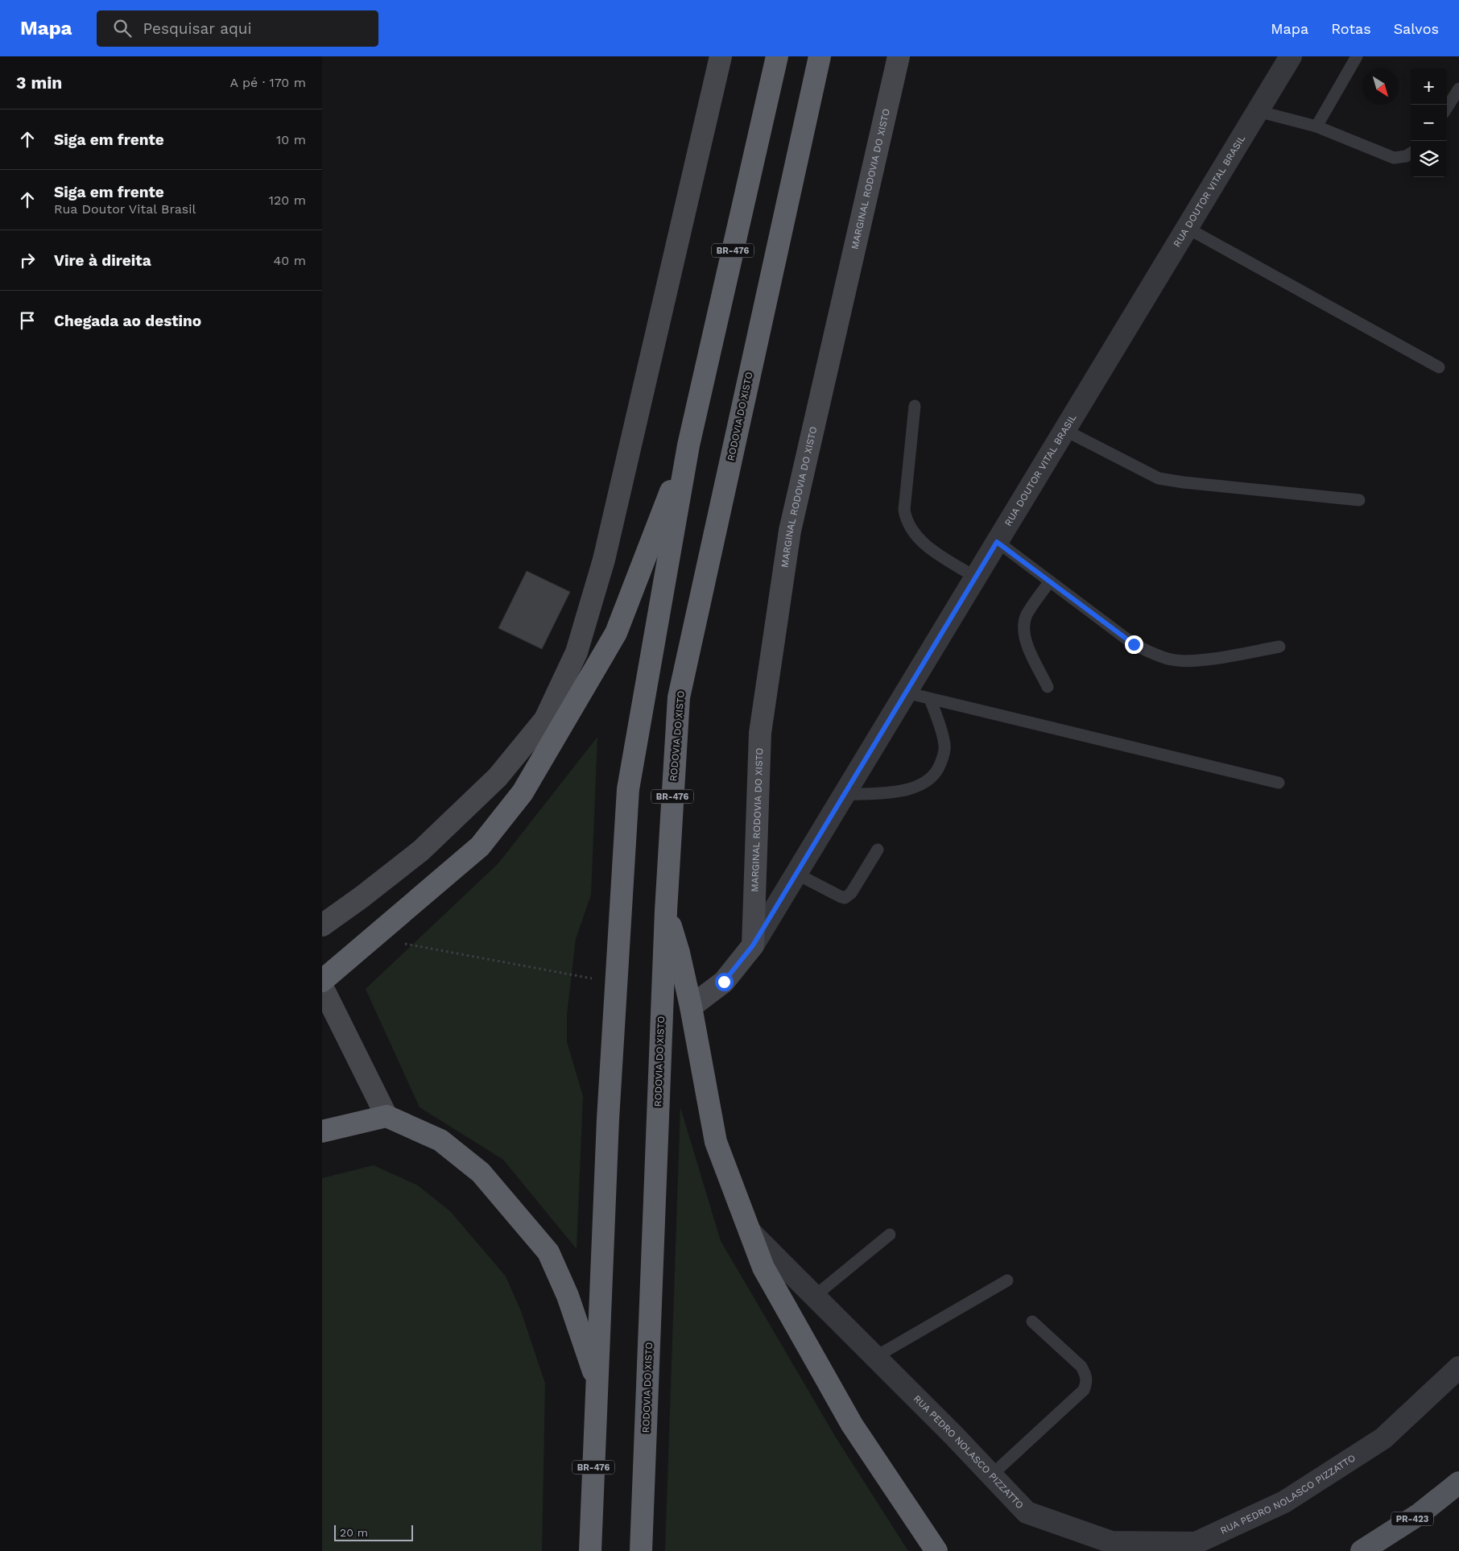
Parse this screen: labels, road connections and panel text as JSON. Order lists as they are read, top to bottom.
{
  "streets": {
    "highway": ["BR-476", "RODOVIA DO XISTO"],
    "main road": ["MARGINAL RODOVIA DO XISTO", "PR-423"],
    "street": ["RUA DOUTOR VITAL BRASIL", "RUA PEDRO NOLASCO PIZZATTO"]
  },
  "crossings": [
    ["MARGINAL RODOVIA DO XISTO", "RUA DOUTOR VITAL BRASIL"]
  ],
  "scale_bar": "20 m",
  "north": "bottom right",
  "page": {
    "header": "Mapa",
    "search": "Pesquisar aqui",
    "nav": ["Mapa", "Rotas", "Salvos"],
    "heading": ["3 min", "A pé · 170 m"],
    "map_buttons": ["+", "−"],
    "list": [
      ["Siga em frente", "10 m"],
      ["Siga em frente", "Rua Doutor Vital Brasil", "120 m"],
      ["Vire à direita", "40 m"],
      "Chegada ao destino"
    ],
    "scale": "20 m"
  }
}
